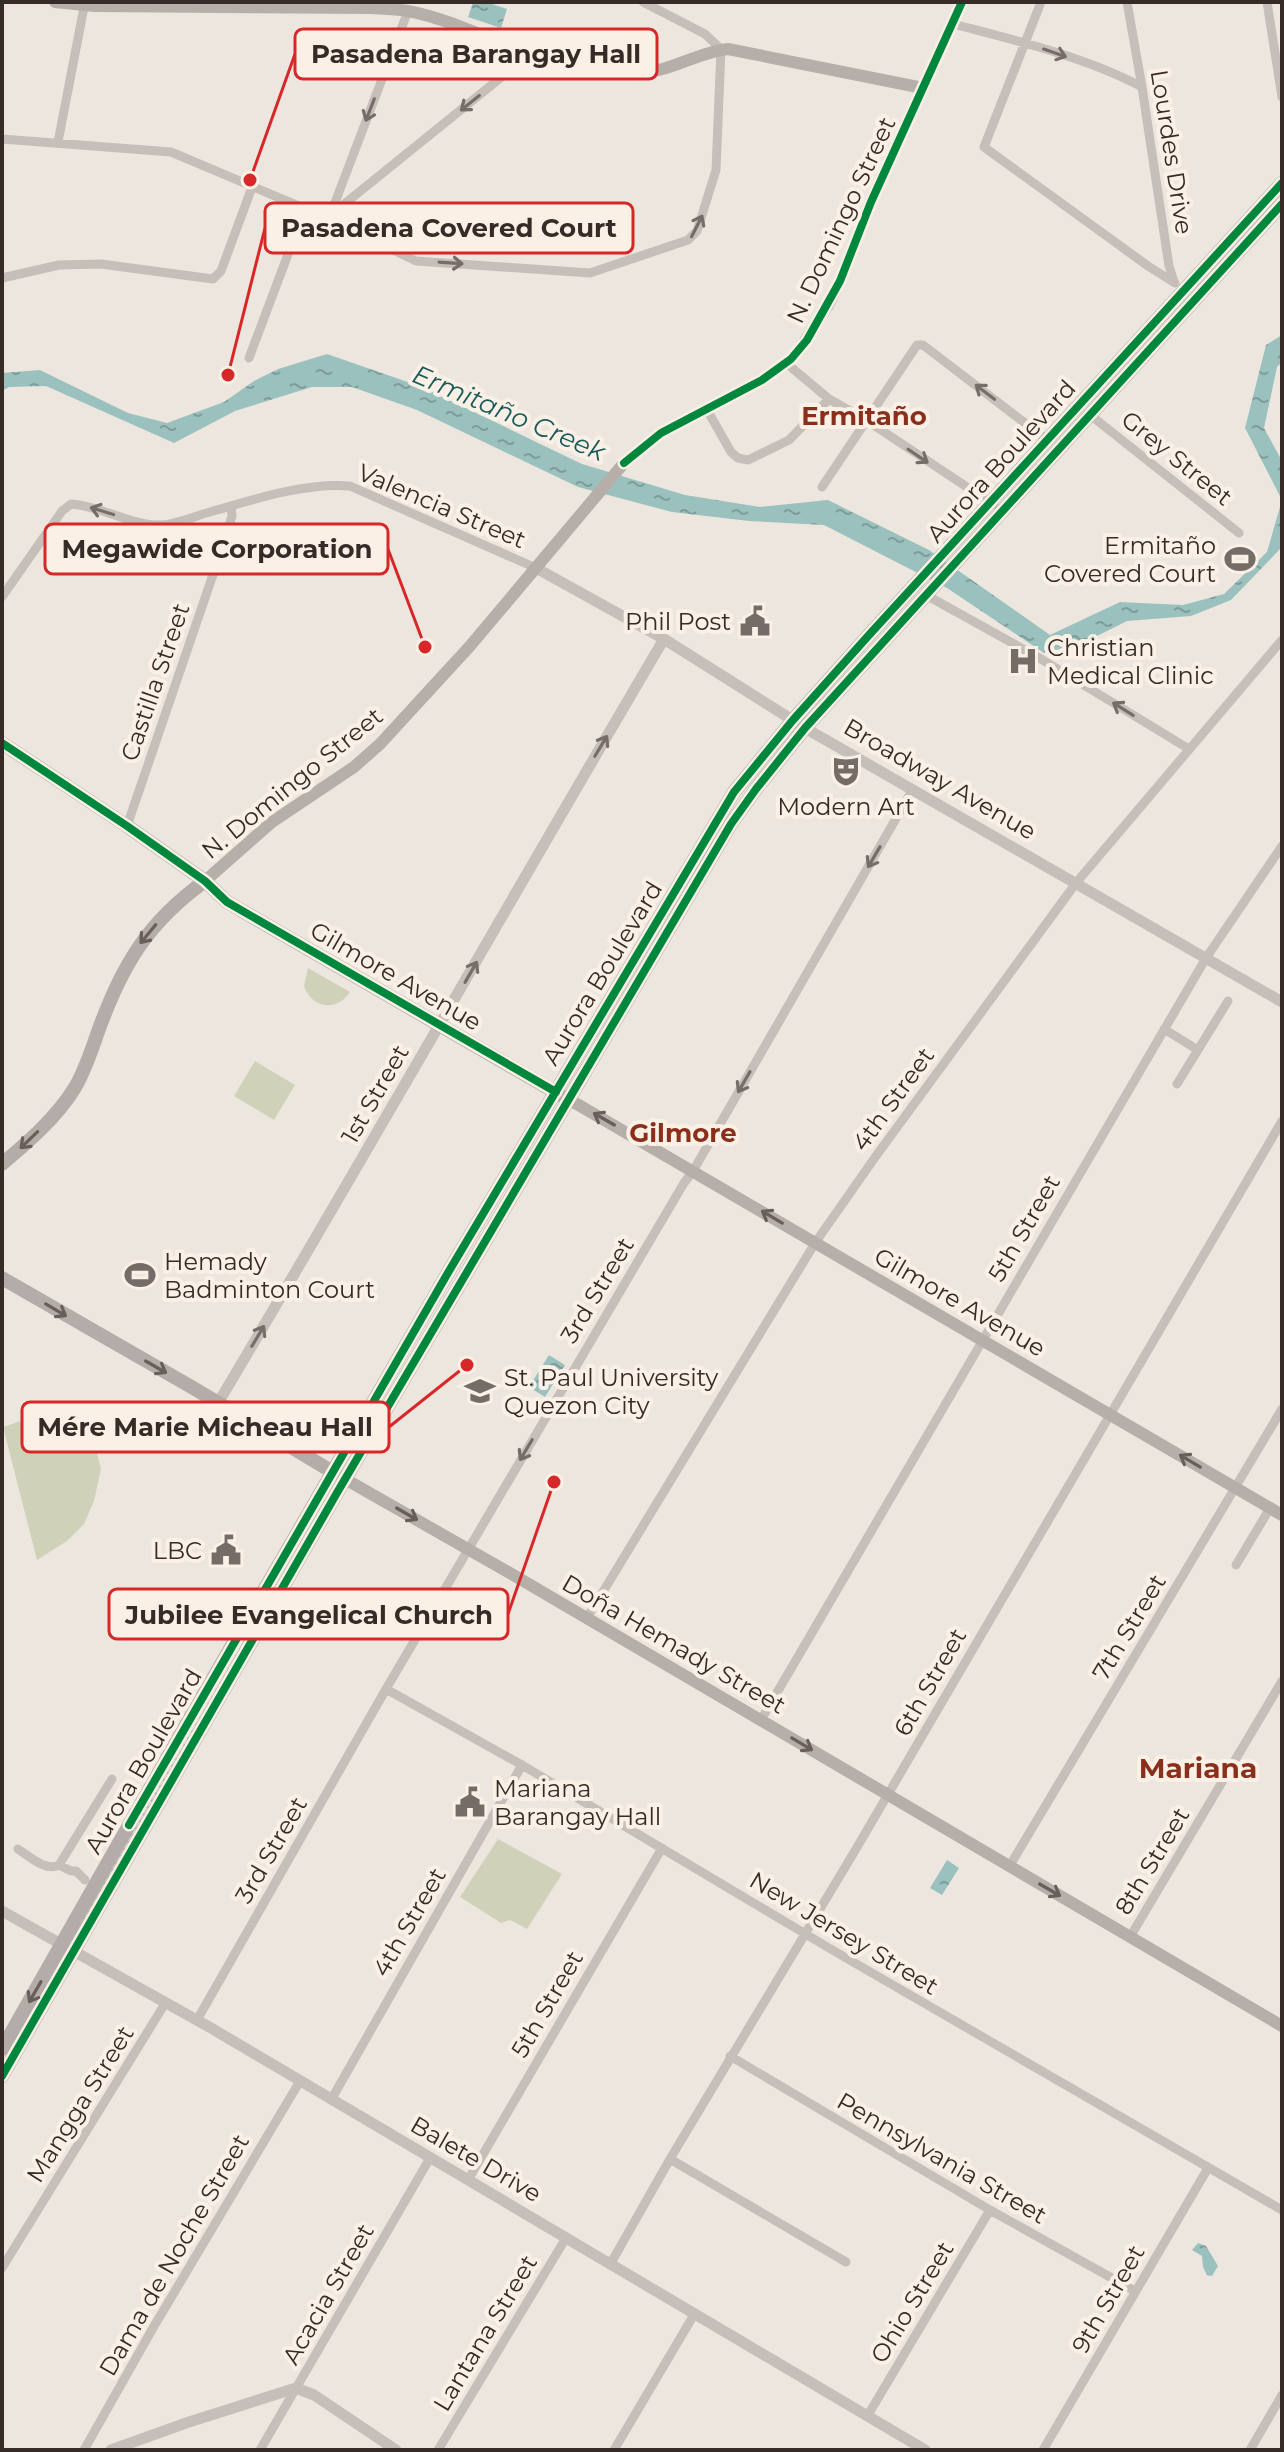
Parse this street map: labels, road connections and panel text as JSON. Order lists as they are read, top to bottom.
{
  "streets": {
    "main road": [
      "N. Domingo Street",
      "Aurora Boulevard",
      "Gilmore Avenue",
      "Doña Hemady Street"
    ],
    "street": [
      "Lourdes Drive",
      "Grey Street",
      "Valencia Street",
      "Castilla Street",
      "Broadway Avenue",
      "1st Street",
      "4th Street",
      "5th Street",
      "3rd Street",
      "7th Street",
      "6th Street",
      "8th Street",
      "New Jersey Street",
      "Mangga Street",
      "Pennsylvania Street",
      "Balete Drive",
      "Dama de Noche Street",
      "Acacia Street",
      "9th Street",
      "Ohio Street",
      "Lantana Street"
    ]
  },
  "crossings": [
    ["Lourdes Drive", "Aurora Boulevard"],
    ["N. Domingo Street", "Valencia Street"],
    ["N. Domingo Street", "Broadway Avenue"],
    ["N. Domingo Street", "Gilmore Avenue"],
    ["Grey Street", "Aurora Boulevard"],
    ["Aurora Boulevard", "Broadway Avenue"],
    ["Aurora Boulevard", "Gilmore Avenue"],
    ["Aurora Boulevard", "Doña Hemady Street"],
    ["Aurora Boulevard", "Balete Drive"],
    ["Valencia Street", "Castilla Street"],
    ["Valencia Street", "Broadway Avenue"],
    ["Castilla Street", "Gilmore Avenue"],
    ["Broadway Avenue", "1st Street"],
    ["Broadway Avenue", "4th Street"],
    ["Broadway Avenue", "5th Street"],
    ["Broadway Avenue", "3rd Street"],
    ["Gilmore Avenue", "1st Street"],
    ["Gilmore Avenue", "4th Street"],
    ["Gilmore Avenue", "5th Street"],
    ["Gilmore Avenue", "3rd Street"],
    ["Gilmore Avenue", "7th Street"],
    ["Gilmore Avenue", "6th Street"],
    ["1st Street", "Doña Hemady Street"],
    ["4th Street", "Doña Hemady Street"],
    ["4th Street", "New Jersey Street"],
    ["4th Street", "Balete Drive"],
    ["5th Street", "Doña Hemady Street"],
    ["5th Street", "New Jersey Street"],
    ["5th Street", "Balete Drive"],
    ["3rd Street", "Doña Hemady Street"],
    ["3rd Street", "New Jersey Street"],
    ["3rd Street", "Balete Drive"],
    ["7th Street", "Doña Hemady Street"],
    ["Doña Hemady Street", "6th Street"],
    ["Doña Hemady Street", "8th Street"],
    ["6th Street", "New Jersey Street"],
    ["6th Street", "Pennsylvania Street"],
    ["6th Street", "Balete Drive"],
    ["New Jersey Street", "9th Street"],
    ["Mangga Street", "Balete Drive"],
    ["Pennsylvania Street", "9th Street"],
    ["Pennsylvania Street", "Ohio Street"],
    ["Balete Drive", "Dama de Noche Street"],
    ["Balete Drive", "Acacia Street"],
    ["Balete Drive", "Ohio Street"],
    ["Balete Drive", "Lantana Street"]
  ],
  "one_way": [
    "Valencia Street",
    "1st Street",
    "3rd Street",
    "Doña Hemady Street"
  ],
  "districts": ["Ermitaño", "Gilmore", "Mariana"],
  "water": ["Ermitaño Creek"],
  "places": {
    "other": [
      "Pasadena Barangay Hall",
      "Pasadena Covered Court",
      "Megawide Corporation",
      "Mére Marie Micheau Hall",
      "Jubilee Evangelical Church"
    ],
    "sports": ["Ermitaño Covered Court", "Hemady Badminton Court"],
    "public building": ["Phil Post", "LBC", "Mariana Barangay Hall"],
    "hospital": ["Christian Medical Clinic"],
    "theatre": ["Modern Art"],
    "school or university": ["St. Paul University Quezon City"]
  }
}
